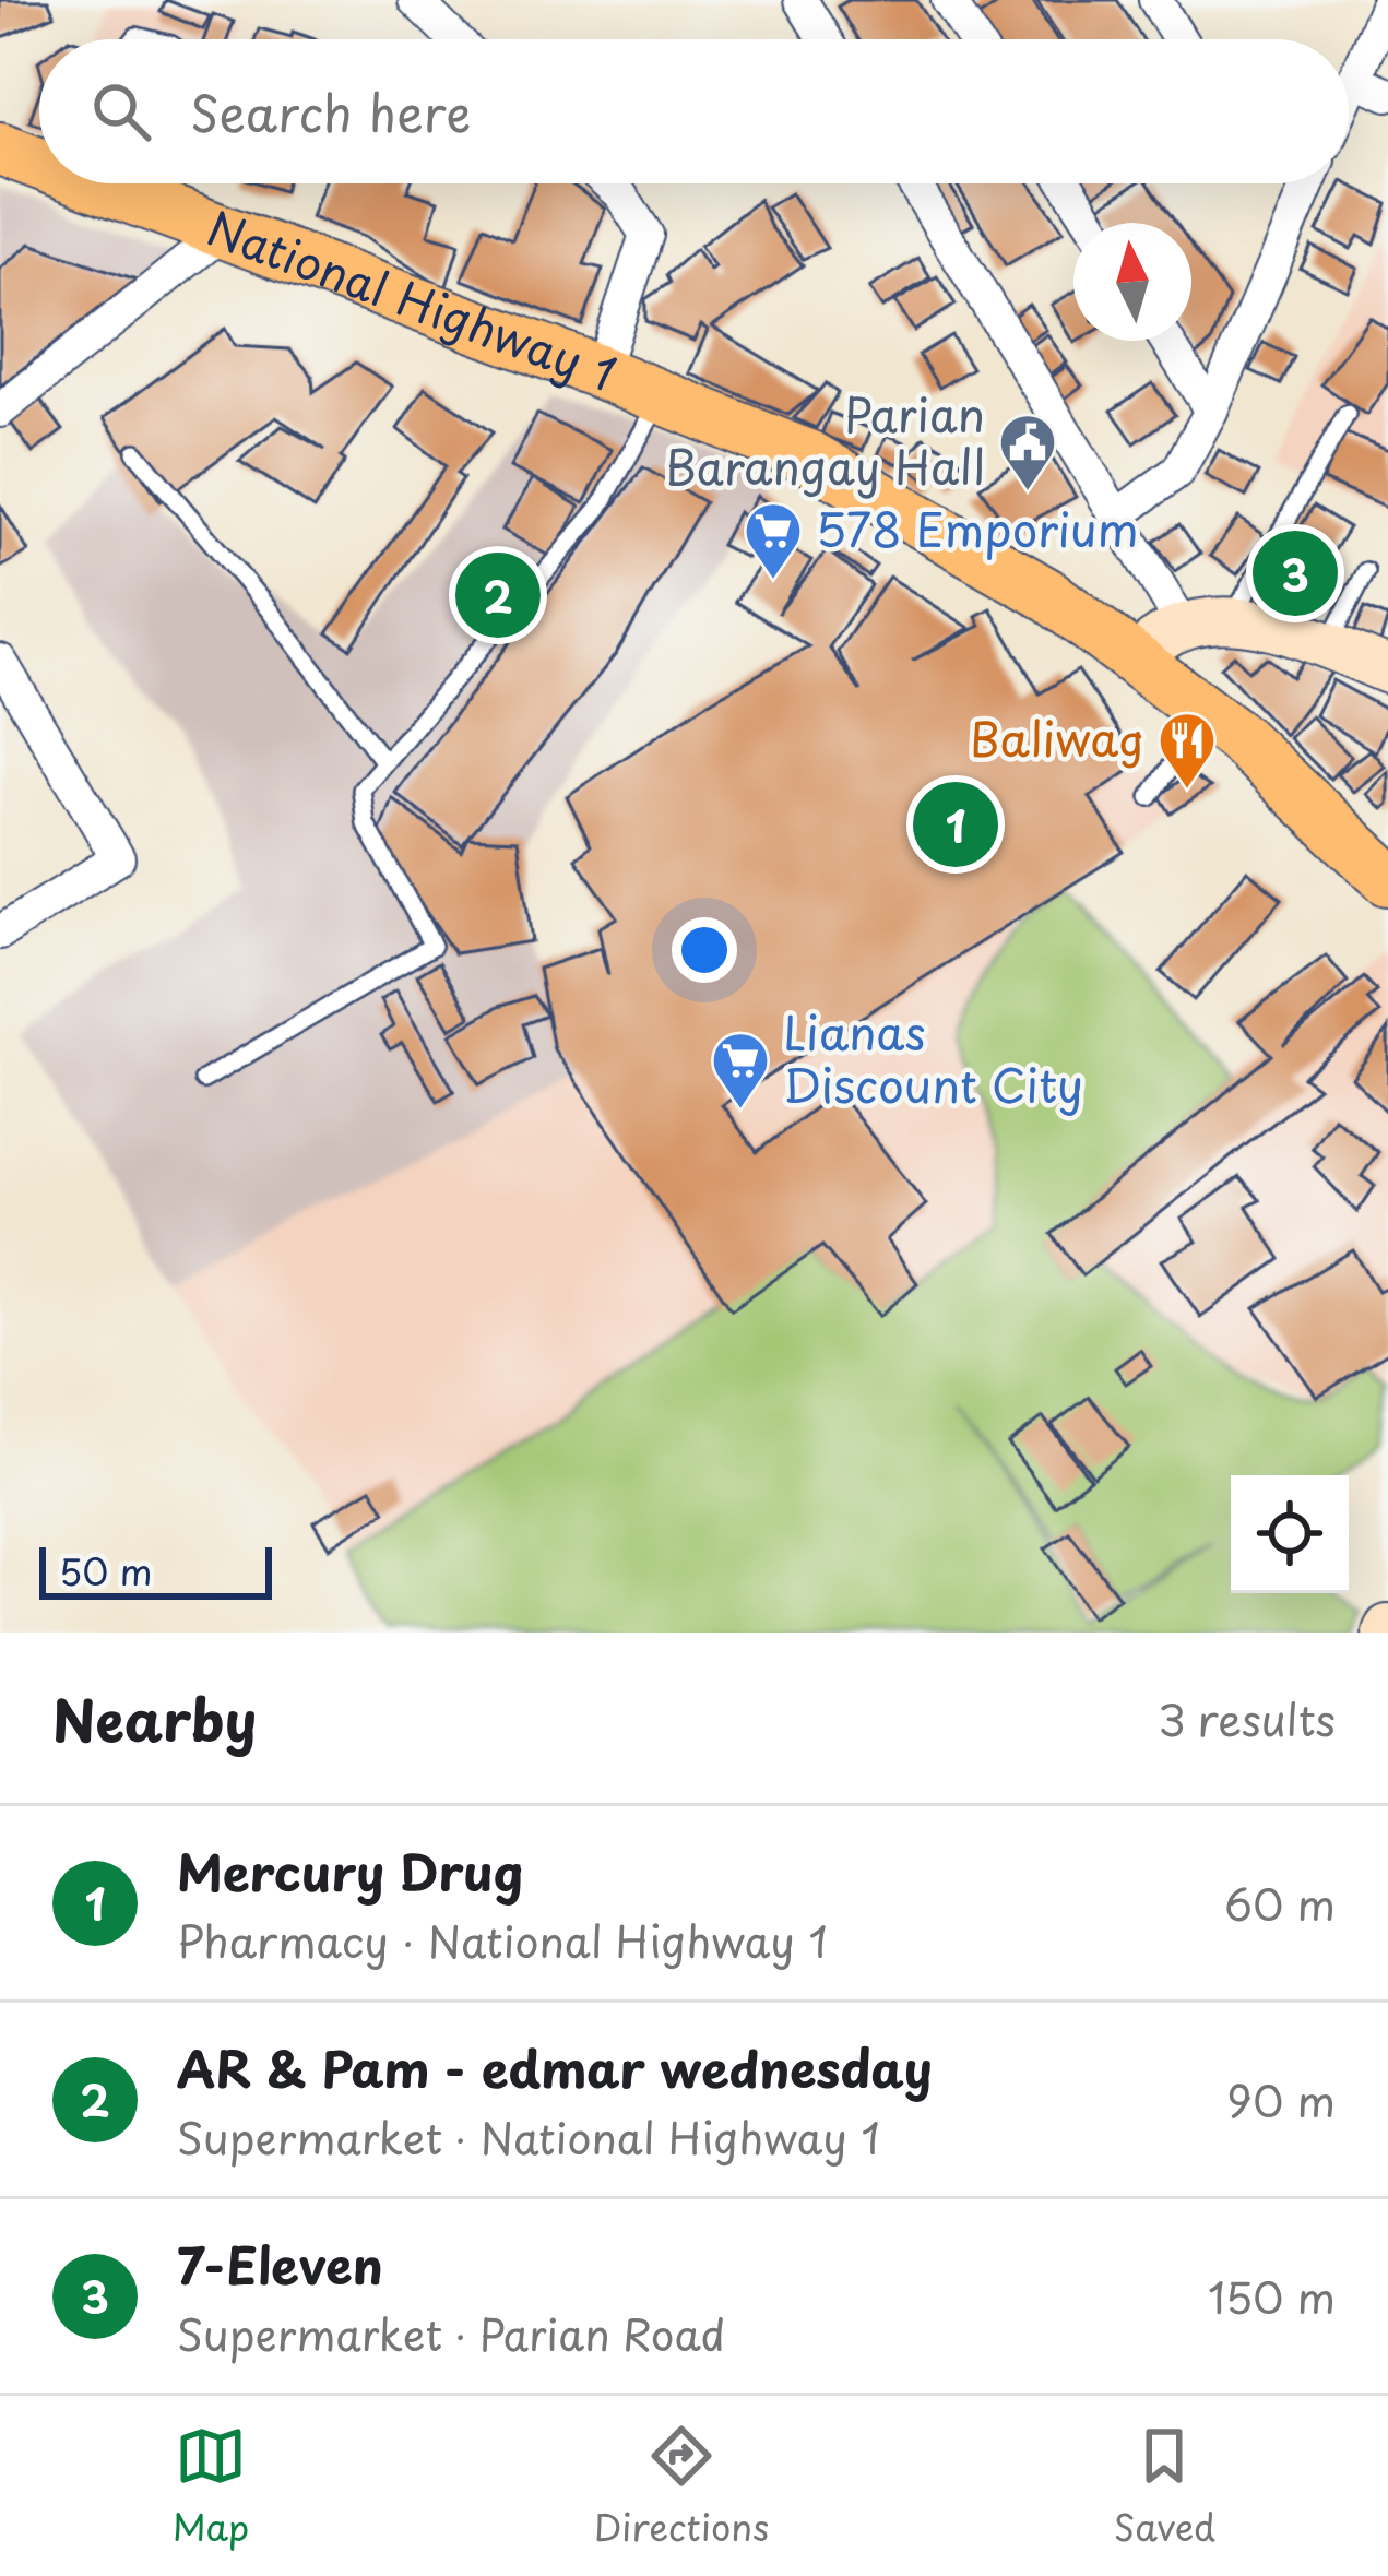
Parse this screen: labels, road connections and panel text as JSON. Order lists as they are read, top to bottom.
{
  "streets": {
    "highway": ["National Highway 1"]
  },
  "places": {
    "public building": ["Parian Barangay Hall"],
    "supermarket": ["578 Emporium", "Lianas Discount City"],
    "restaurant": ["Baliwag"]
  },
  "scale_bar": "50 m",
  "north": "top",
  "page": {
    "search": "Search here",
    "pins": ["3", "2", "1"],
    "scale": "50 m",
    "heading": ["Nearby", "3 results"],
    "list": [
      {
        "mark": "1",
        "name": "Mercury Drug",
        "note": "Pharmacy · National Highway 1",
        "value": "60 m"
      },
      {
        "mark": "2",
        "name": "AR & Pam - edmar wednesday",
        "note": "Supermarket · National Highway 1",
        "value": "90 m"
      },
      {
        "mark": "3",
        "name": "7-Eleven",
        "note": "Supermarket · Parian Road",
        "value": "150 m"
      }
    ],
    "nav": ["Map", "Directions", "Saved"]
  }
}
